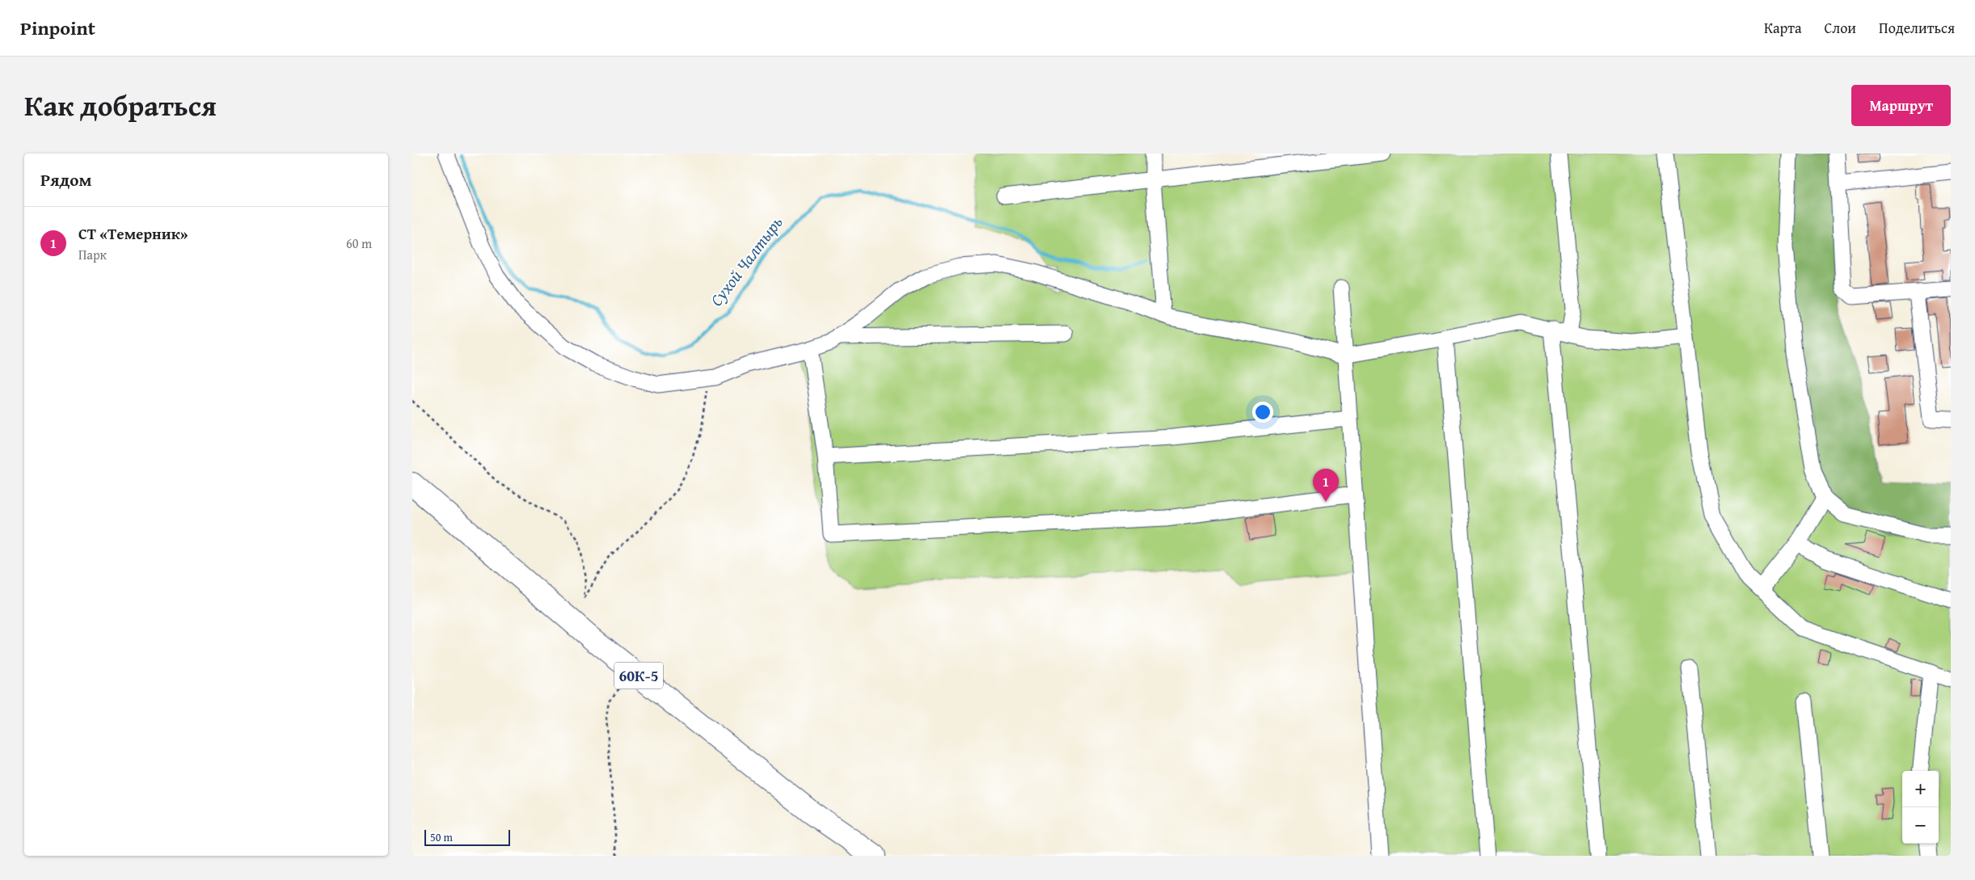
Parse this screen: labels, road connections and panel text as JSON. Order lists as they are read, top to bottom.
{
  "streets": {
    "highway": ["60К-5"]
  },
  "water": ["Сухой Чалтырь"],
  "scale_bar": "50 m",
  "page": {
    "header": "Pinpoint",
    "nav": ["Карта", "Слои", "Поделиться"],
    "title": "Как добраться",
    "buttons": "Маршрут",
    "heading": "Рядом",
    "list": [
      {
        "mark": "1",
        "name": "СТ «Темерник»",
        "note": "Парк",
        "value": "60 m"
      }
    ],
    "pins": "1",
    "map_buttons": ["+", "−"],
    "scale": "50 m"
  }
}
